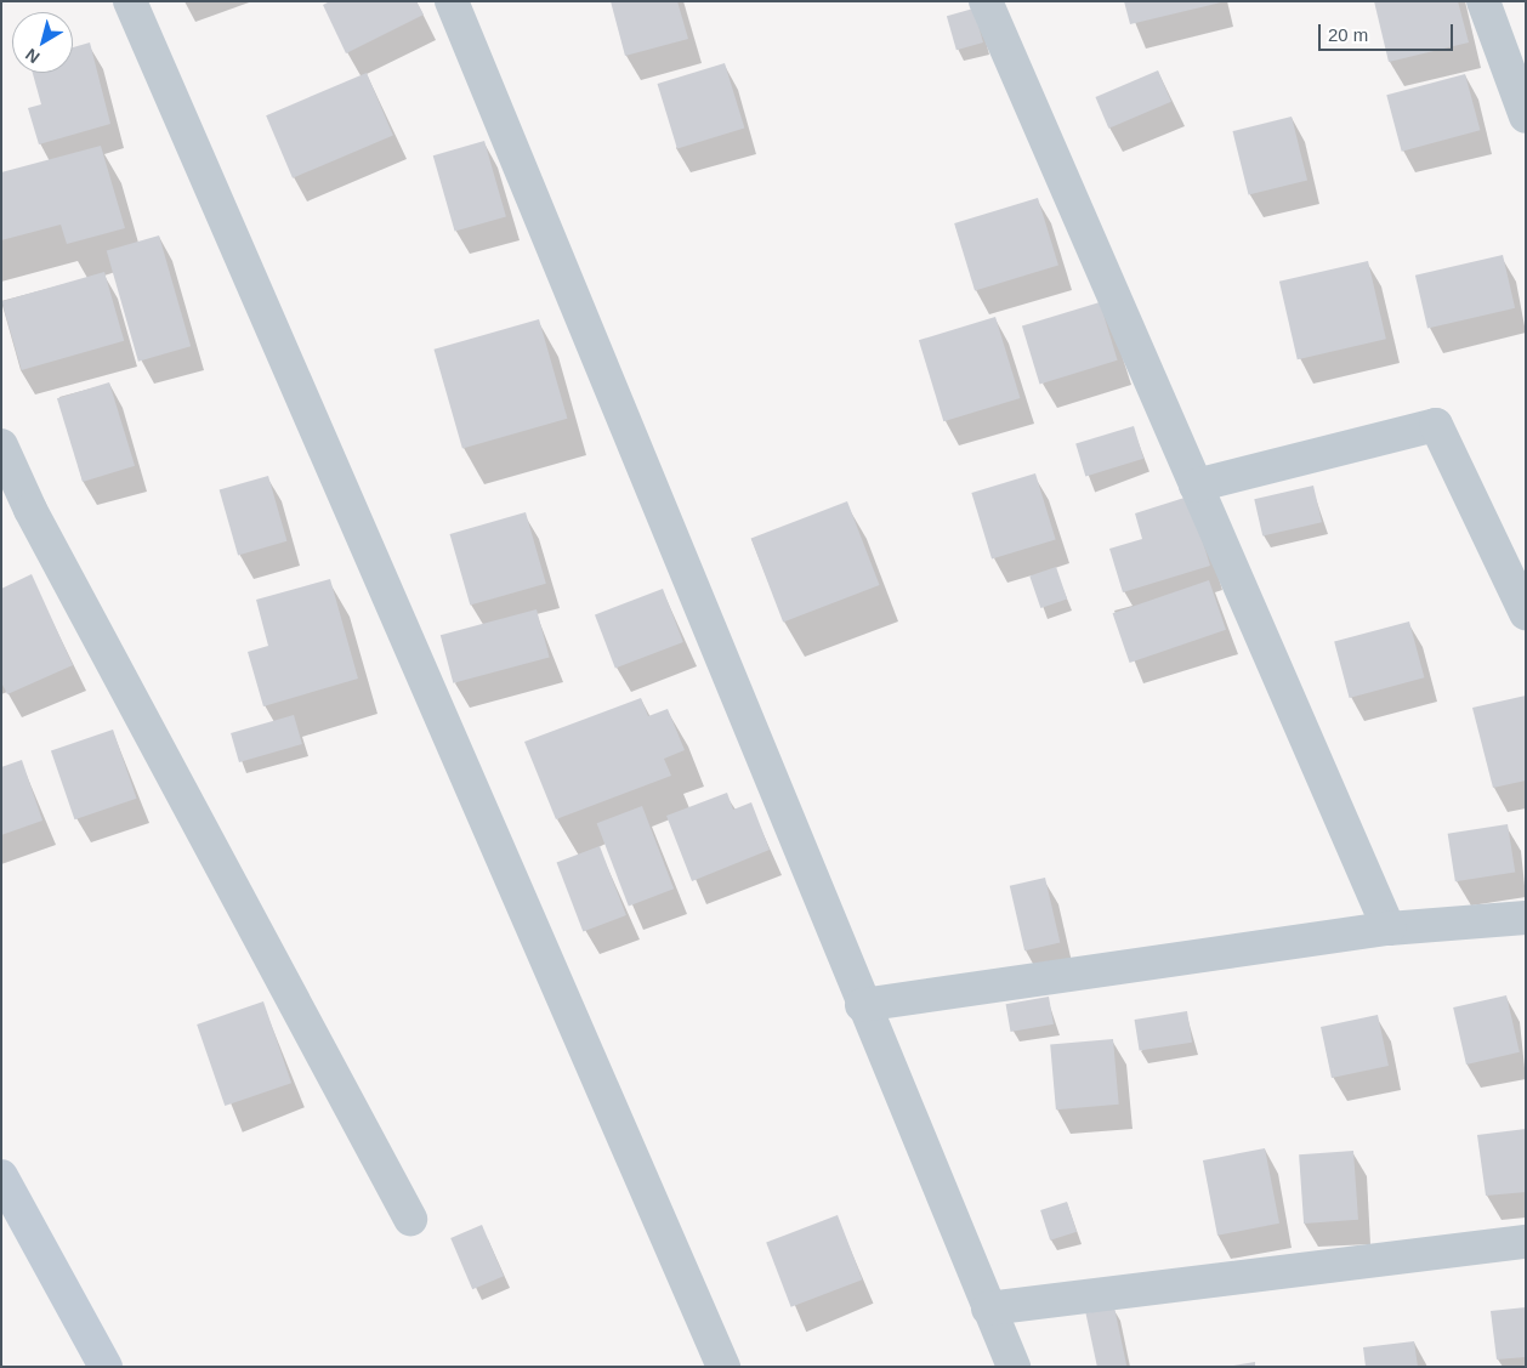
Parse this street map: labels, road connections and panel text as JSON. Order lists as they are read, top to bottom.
{
  "scale_bar": "20 m",
  "north": "bottom left"
}
